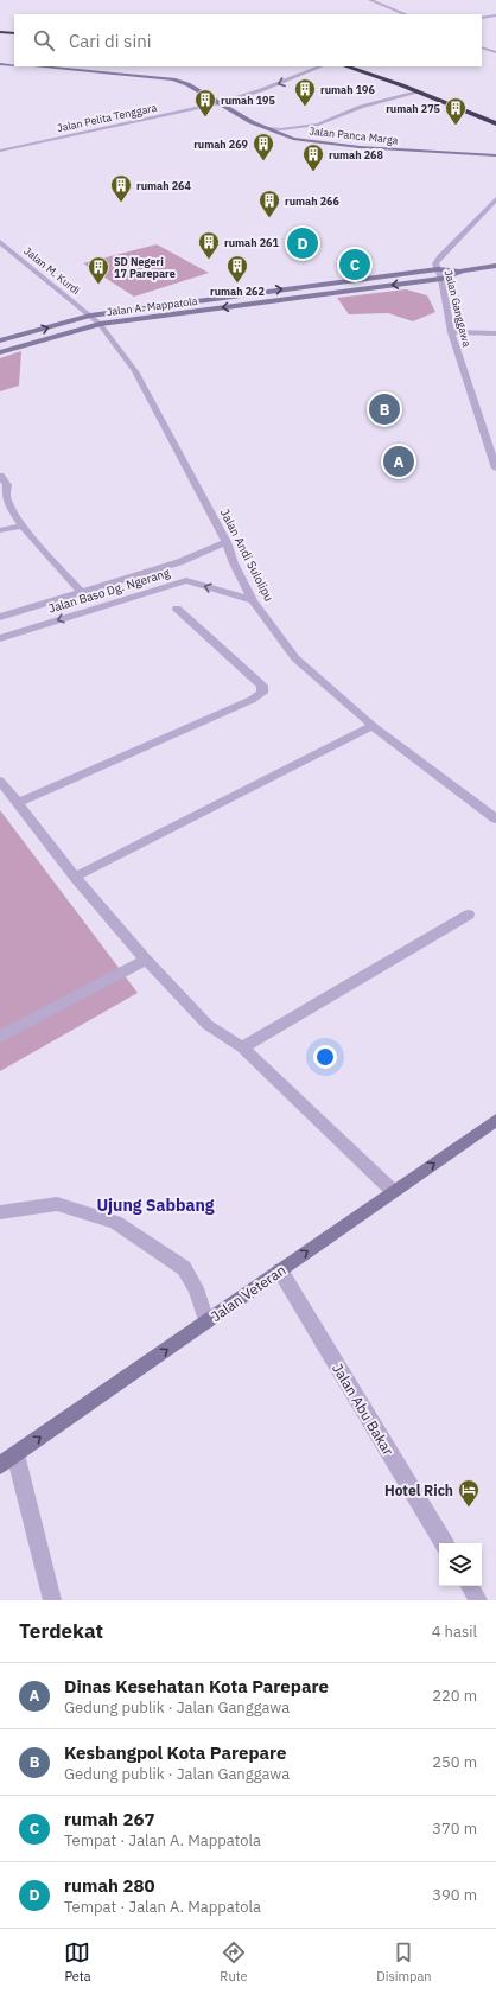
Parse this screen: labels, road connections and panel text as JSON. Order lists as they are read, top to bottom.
{
  "streets": {
    "street": [
      "Jalan Pelita Tenggara",
      "Jalan Panca Marga",
      "Jalan M. Kurdi",
      "Jalan A. Mappatola",
      "Jalan Ganggawa",
      "Jalan Andi Sulolipu",
      "Jalan Baso Dg. Ngerang",
      "Jalan Veteran",
      "Jalan Abu Bakar"
    ]
  },
  "crossings": [
    ["Jalan Pelita Tenggara", "Jalan Panca Marga"],
    ["Jalan M. Kurdi", "Jalan A. Mappatola"],
    ["Jalan M. Kurdi", "Jalan Andi Sulolipu"],
    ["Jalan A. Mappatola", "Jalan Ganggawa"],
    ["Jalan A. Mappatola", "Jalan Andi Sulolipu"],
    ["Jalan Andi Sulolipu", "Jalan Baso Dg. Ngerang"],
    ["Jalan Veteran", "Jalan Abu Bakar"]
  ],
  "one_way": ["Jalan Veteran"],
  "districts": ["Ujung Sabbang"],
  "places": {
    "building": [
      "rumah 196",
      "rumah 195",
      "rumah 275",
      "rumah 269",
      "rumah 268",
      "rumah 264",
      "rumah 266",
      "rumah 261",
      "rumah 262",
      "SD Negeri 17 Parepare"
    ],
    "hotel": ["Hotel Rich"]
  },
  "page": {
    "search": "Cari di sini",
    "pins": [
      "D",
      "C",
      "B",
      "A"
    ],
    "heading": ["Terdekat", "4 hasil"],
    "list": [
      {
        "mark": "A",
        "name": "Dinas Kesehatan Kota Parepare",
        "note": "Gedung publik · Jalan Ganggawa",
        "value": "220 m"
      },
      {
        "mark": "B",
        "name": "Kesbangpol Kota Parepare",
        "note": "Gedung publik · Jalan Ganggawa",
        "value": "250 m"
      },
      {
        "mark": "C",
        "name": "rumah 267",
        "note": "Tempat · Jalan A. Mappatola",
        "value": "370 m"
      },
      {
        "mark": "D",
        "name": "rumah 280",
        "note": "Tempat · Jalan A. Mappatola",
        "value": "390 m"
      }
    ],
    "nav": ["Peta", "Rute", "Disimpan"]
  }
}
